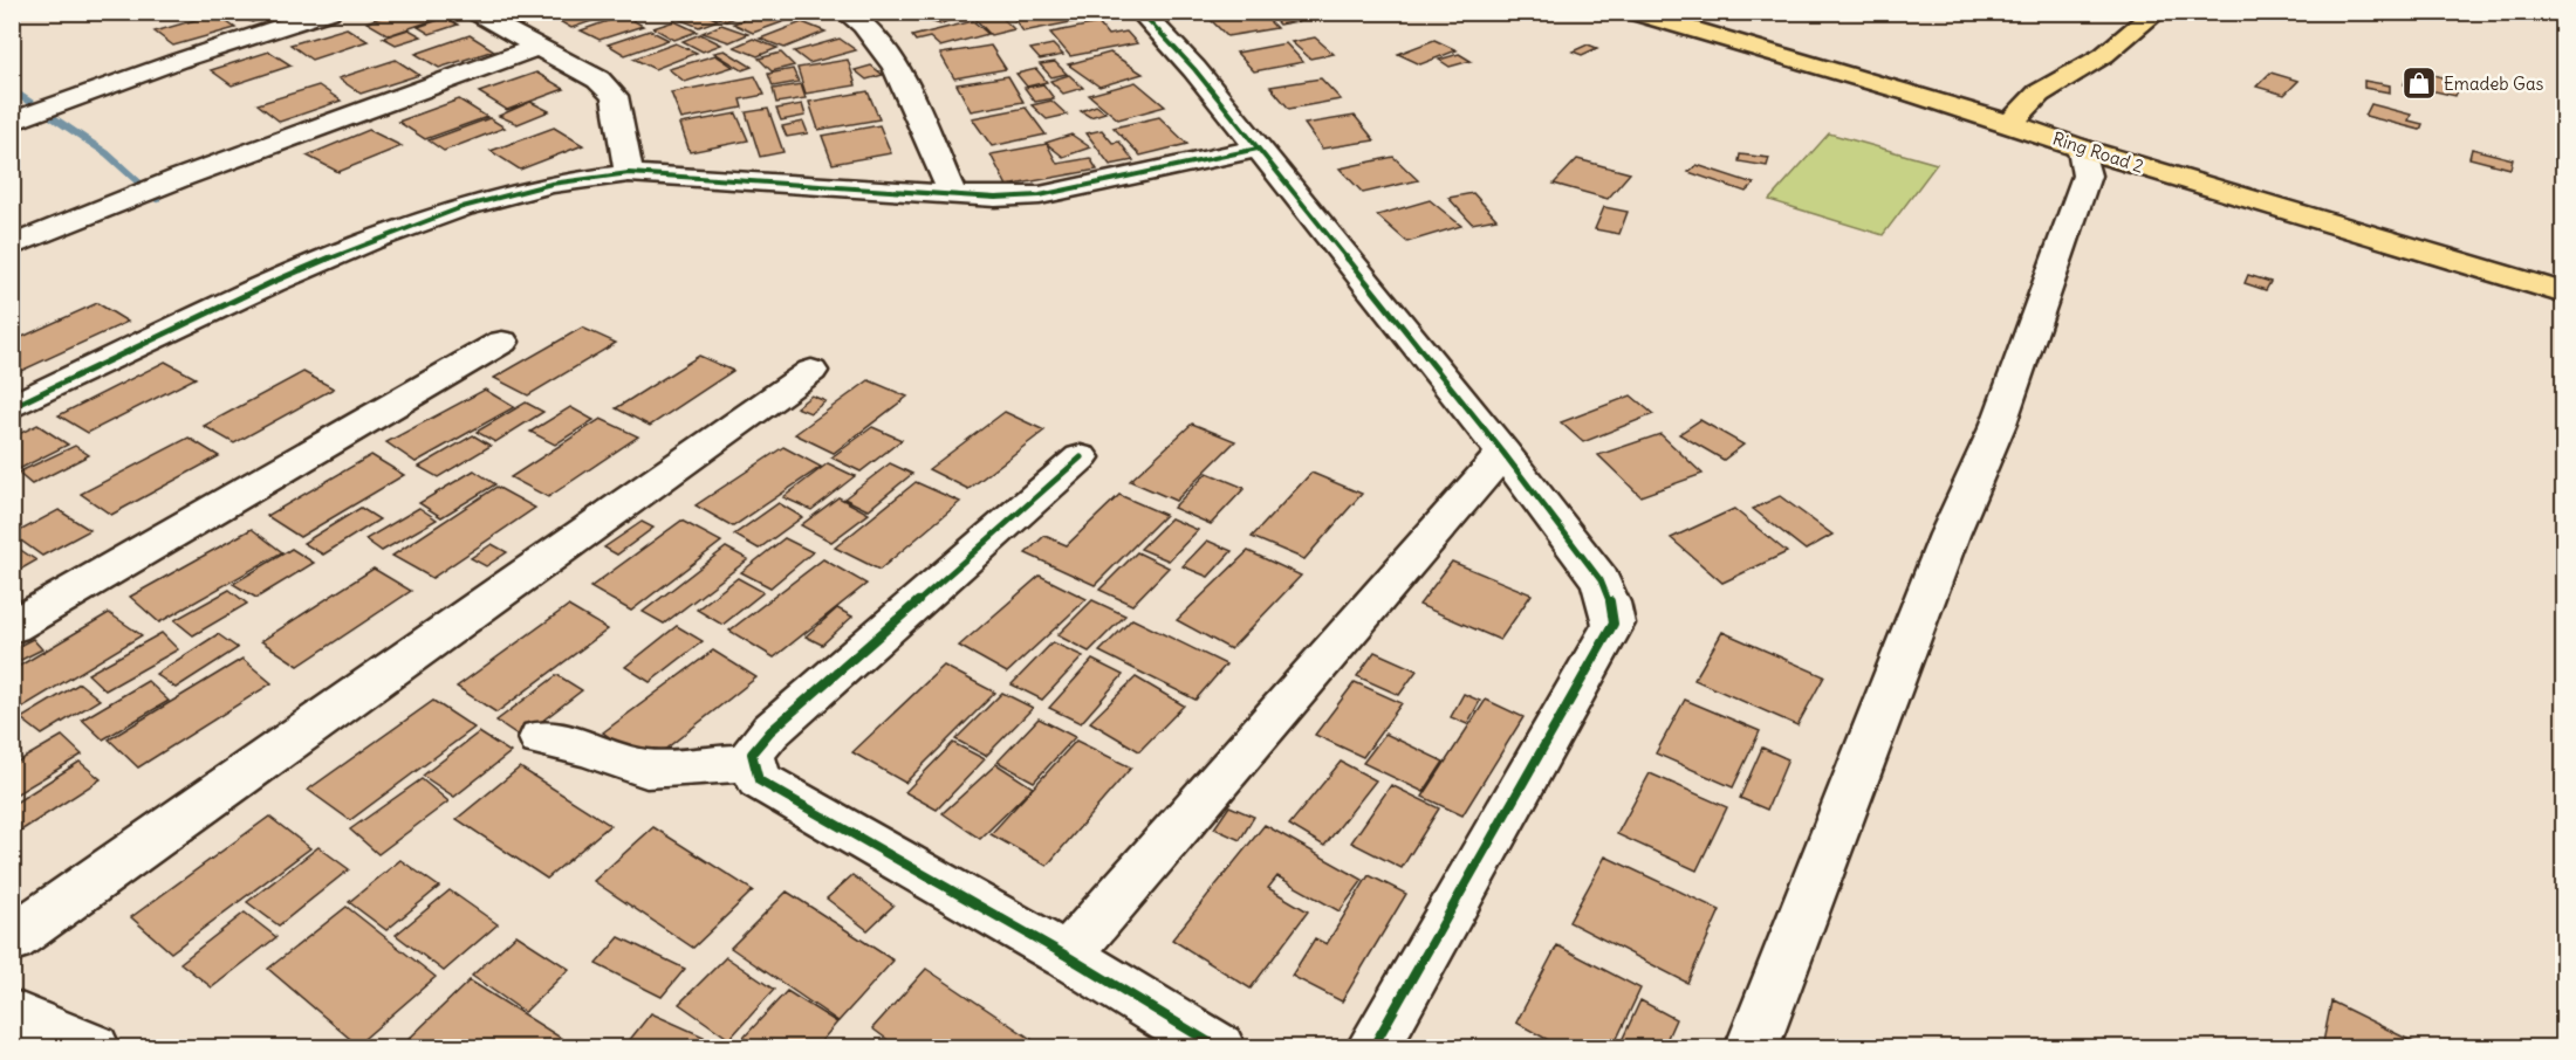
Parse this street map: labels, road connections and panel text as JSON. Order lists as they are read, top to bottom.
{
  "streets": {
    "main road": ["Ring Road 2"]
  },
  "places": {
    "shop": ["Emadeb Gas"]
  }
}
